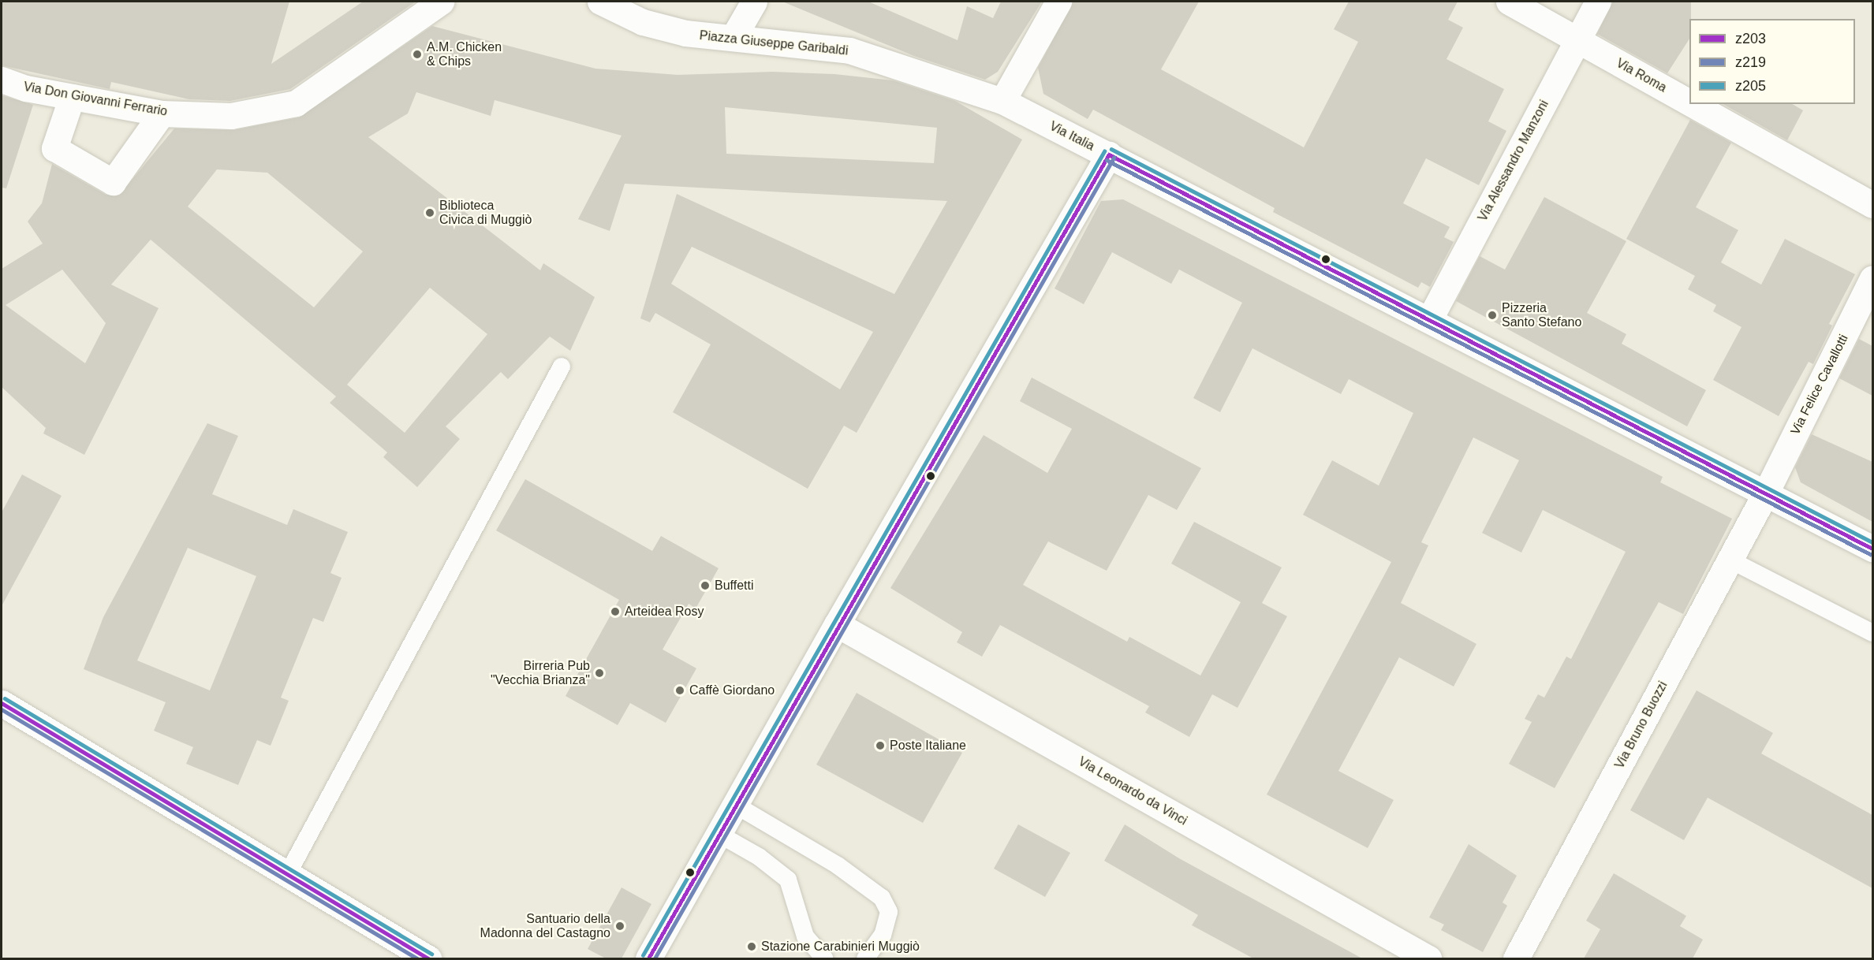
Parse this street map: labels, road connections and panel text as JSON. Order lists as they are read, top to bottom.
{
  "streets": {
    "street": [
      "Piazza Giuseppe Garibaldi",
      "Via Roma",
      "Via Don Giovanni Ferrario",
      "Via Italia",
      "Via Alessandro Manzoni",
      "Via Felice Cavallotti",
      "Via Bruno Buozzi",
      "Via Leonardo da Vinci"
    ]
  },
  "crossings": [
    ["Piazza Giuseppe Garibaldi", "Via Italia"],
    ["Via Roma", "Via Alessandro Manzoni"],
    ["Via Italia", "Via Alessandro Manzoni"],
    ["Via Italia", "Via Felice Cavallotti"],
    ["Via Italia", "Via Bruno Buozzi"],
    ["Via Felice Cavallotti", "Via Bruno Buozzi"]
  ],
  "places": [
    "A.M. Chicken & Chips",
    "Biblioteca Civica di Muggiò",
    "Pizzeria Santo Stefano",
    "Buffetti",
    "Arteidea Rosy",
    "Birreria Pub \"Vecchia Brianza\"",
    "Caffè Giordano",
    "Poste Italiane",
    "Santuario della Madonna del Castagno",
    "Stazione Carabinieri Muggiò"
  ],
  "lines": ["transit line z205", "transit line z203", "transit line z219"],
  "legend": ["z203", "z219", "z205"]
}
